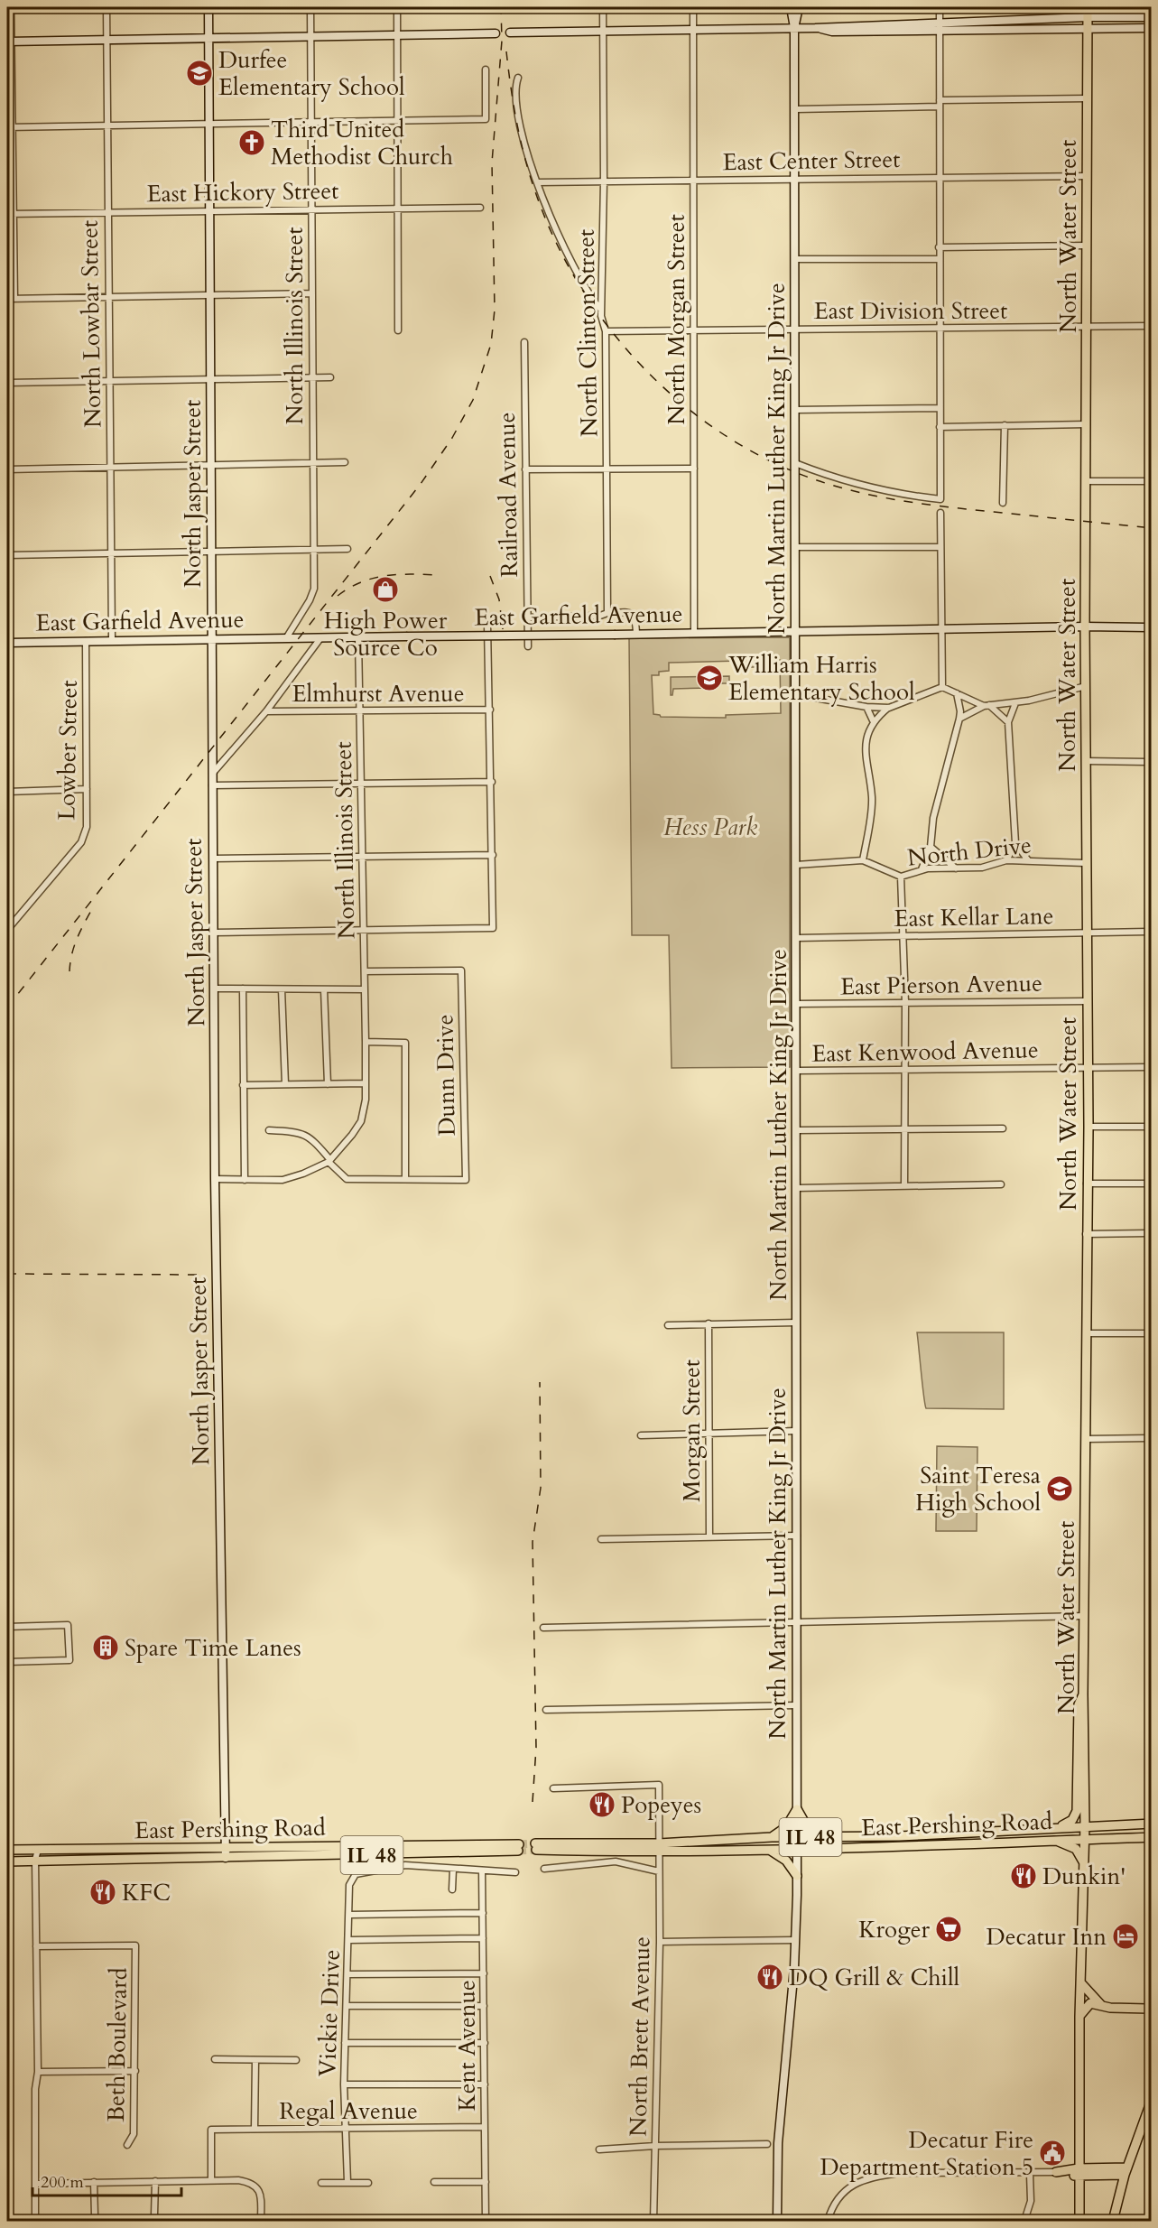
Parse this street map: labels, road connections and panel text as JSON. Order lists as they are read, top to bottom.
{
  "streets": {
    "main road": ["North Water Street", "East Pershing Road", "IL 48"],
    "street": [
      "East Center Street",
      "East Hickory Street",
      "East Division Street",
      "North Morgan Street",
      "North Lowbar Street",
      "North Illinois Street",
      "North Clinton Street",
      "North Martin Luther King Jr Drive",
      "North Jasper Street",
      "Railroad Avenue",
      "East Garfield Avenue",
      "Elmhurst Avenue",
      "Lowber Street",
      "North Drive",
      "East Kellar Lane",
      "East Pierson Avenue",
      "East Kenwood Avenue",
      "Dunn Drive",
      "Morgan Street",
      "Vickie Drive",
      "North Brett Avenue",
      "Beth Boulevard",
      "Kent Avenue",
      "Regal Avenue"
    ]
  },
  "crossings": [
    ["East Center Street", "North Water Street"],
    ["East Center Street", "North Morgan Street"],
    ["East Center Street", "North Clinton Street"],
    ["East Center Street", "North Martin Luther King Jr Drive"],
    ["East Hickory Street", "North Lowbar Street"],
    ["East Hickory Street", "North Illinois Street"],
    ["East Hickory Street", "North Jasper Street"],
    ["North Water Street", "East Division Street"],
    ["North Water Street", "East Garfield Avenue"],
    ["North Water Street", "North Drive"],
    ["North Water Street", "East Kellar Lane"],
    ["North Water Street", "East Pierson Avenue"],
    ["North Water Street", "East Kenwood Avenue"],
    ["North Water Street", "East Pershing Road"],
    ["North Water Street", "IL 48"],
    ["East Division Street", "North Morgan Street"],
    ["East Division Street", "North Clinton Street"],
    ["East Division Street", "North Martin Luther King Jr Drive"],
    ["North Morgan Street", "East Garfield Avenue"],
    ["North Lowbar Street", "East Garfield Avenue"],
    ["North Illinois Street", "East Garfield Avenue"],
    ["North Illinois Street", "Elmhurst Avenue"],
    ["North Illinois Street", "Dunn Drive"],
    ["North Martin Luther King Jr Drive", "East Garfield Avenue"],
    ["North Martin Luther King Jr Drive", "North Drive"],
    ["North Martin Luther King Jr Drive", "East Kellar Lane"],
    ["North Martin Luther King Jr Drive", "East Pierson Avenue"],
    ["North Martin Luther King Jr Drive", "East Kenwood Avenue"],
    ["North Martin Luther King Jr Drive", "East Pershing Road"],
    ["North Martin Luther King Jr Drive", "IL 48"],
    ["North Jasper Street", "East Garfield Avenue"],
    ["North Jasper Street", "East Pershing Road"],
    ["East Garfield Avenue", "Lowber Street"],
    ["East Pershing Road", "IL 48"],
    ["East Pershing Road", "Vickie Drive"],
    ["East Pershing Road", "North Brett Avenue"],
    ["IL 48", "North Brett Avenue"],
    ["Vickie Drive", "Regal Avenue"],
    ["Kent Avenue", "Regal Avenue"]
  ],
  "parks": ["Hess Park"],
  "places": {
    "school or university": ["Durfee Elementary School", "William Harris Elementary School", "Saint Teresa High School"],
    "church": ["Third United Methodist Church"],
    "shop": ["High Power Source Co"],
    "building": ["Spare Time Lanes"],
    "restaurant": [
      "Popeyes",
      "Dunkin'",
      "KFC",
      "DQ Grill & Chill"
    ],
    "supermarket": ["Kroger"],
    "hotel": ["Decatur Inn"],
    "public building": ["Decatur Fire Department Station 5"]
  },
  "scale_bar": "200 m"
}
